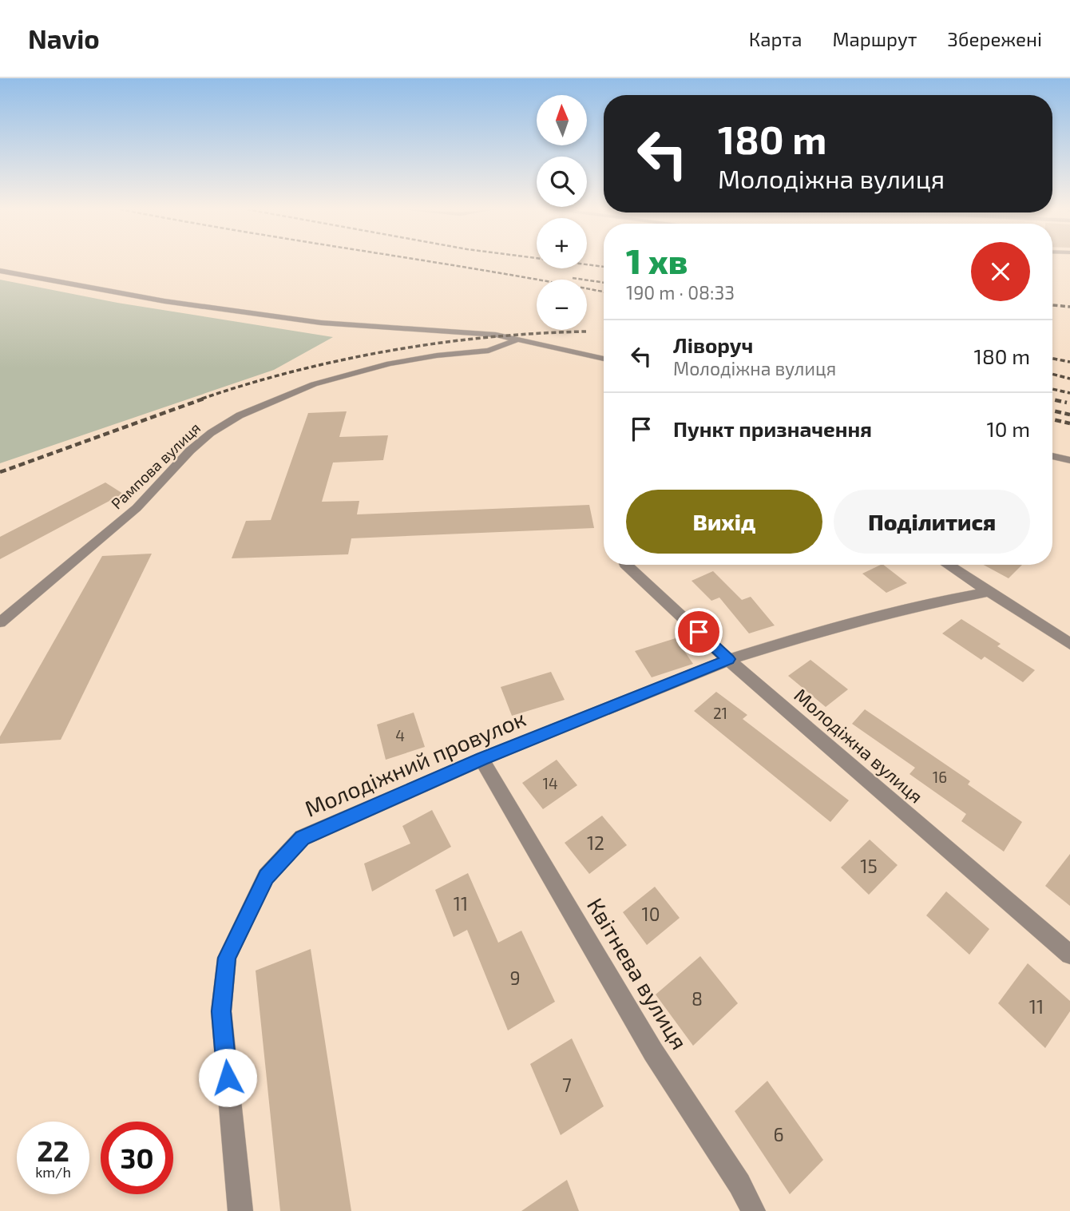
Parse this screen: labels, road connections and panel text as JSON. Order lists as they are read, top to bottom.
{
  "streets": {
    "street": [
      "Рампова вулиця",
      "Молодіжна вулиця",
      "Молодіжний провулок",
      "Квітнева вулиця"
    ]
  },
  "crossings": [
    ["Молодіжна вулиця", "Молодіжний провулок"],
    ["Молодіжний провулок", "Квітнева вулиця"]
  ],
  "house_numbers": [
    "21",
    "4",
    "16",
    "14",
    "12",
    "15",
    "11",
    "10",
    "9",
    "8",
    "11",
    "7",
    "6"
  ],
  "north": "top",
  "page": {
    "header": "Navio",
    "nav": ["Карта", "Маршрут", "Збережені"],
    "map_buttons": ["+", "−"],
    "turn": ["180 m", "Молодіжна вулиця"],
    "heading": ["1 хв", "190 m · 08:33"],
    "list": [
      {
        "name": "Ліворуч",
        "note": "Молодіжна вулиця",
        "value": "180 m"
      },
      {
        "name": "Пункт призначення",
        "value": "10 m"
      }
    ],
    "buttons": ["Вихід", "Поділитися"],
    "speed": "22 km/h",
    "limit": "30"
  }
}
